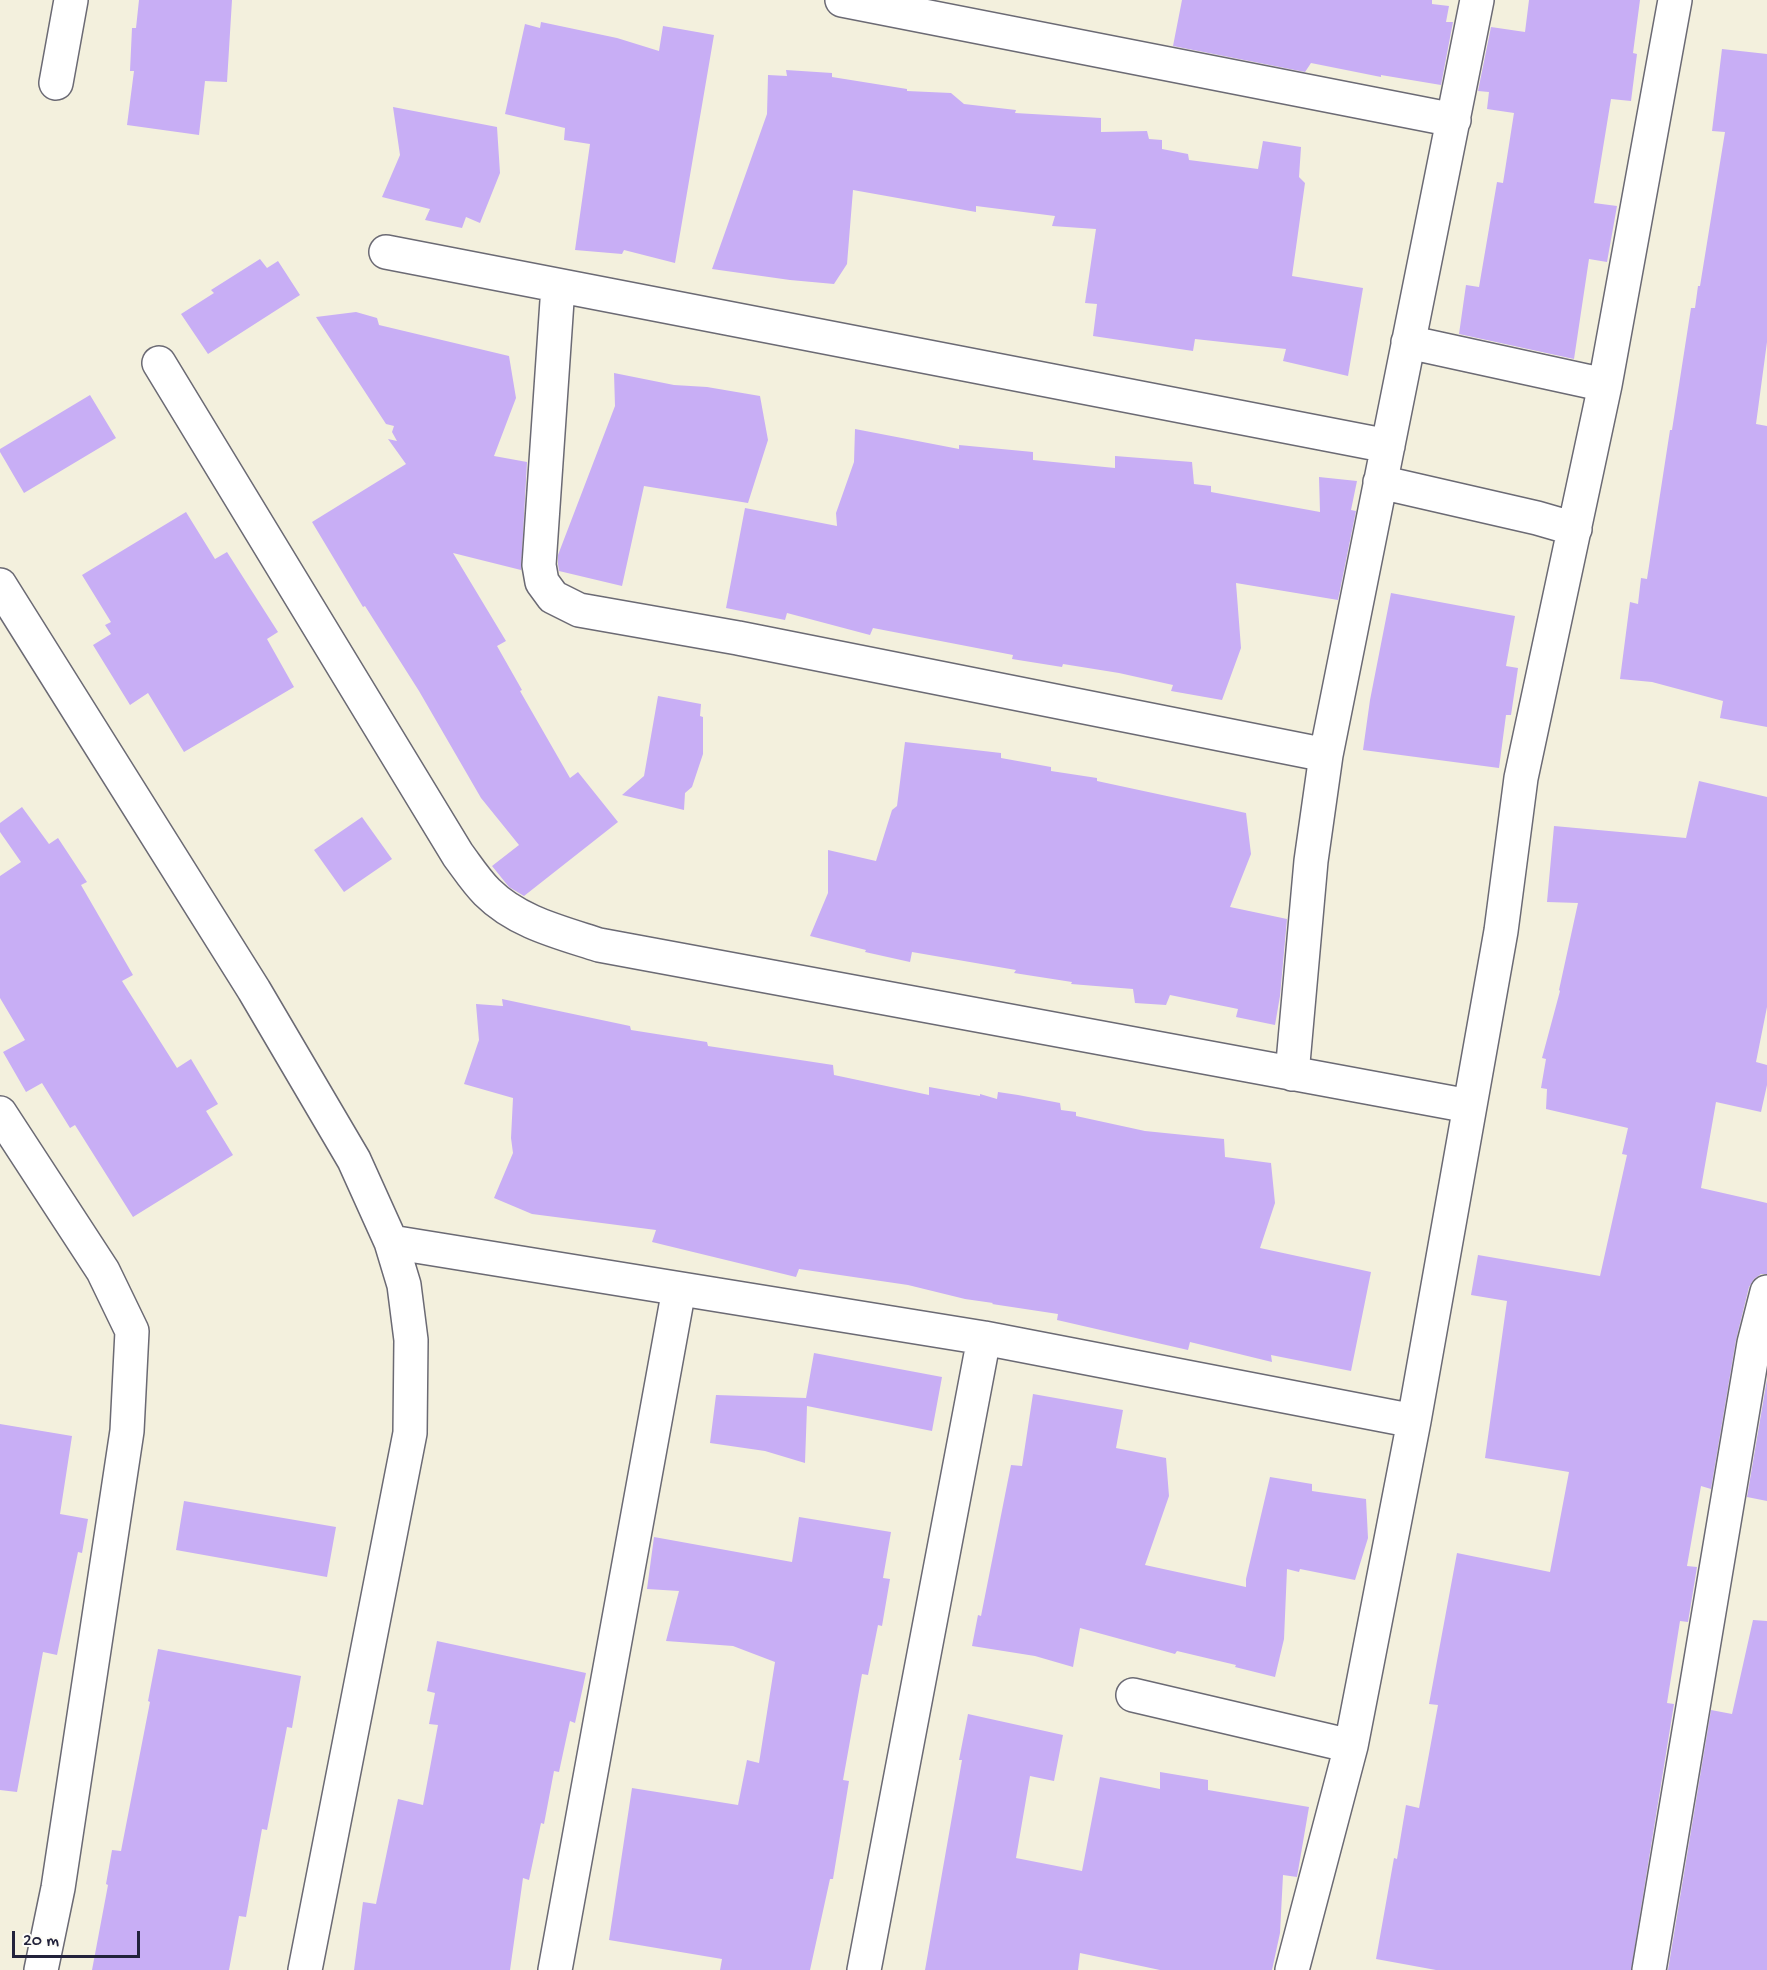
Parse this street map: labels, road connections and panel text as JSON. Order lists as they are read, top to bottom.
{
  "scale_bar": "20 m"
}
